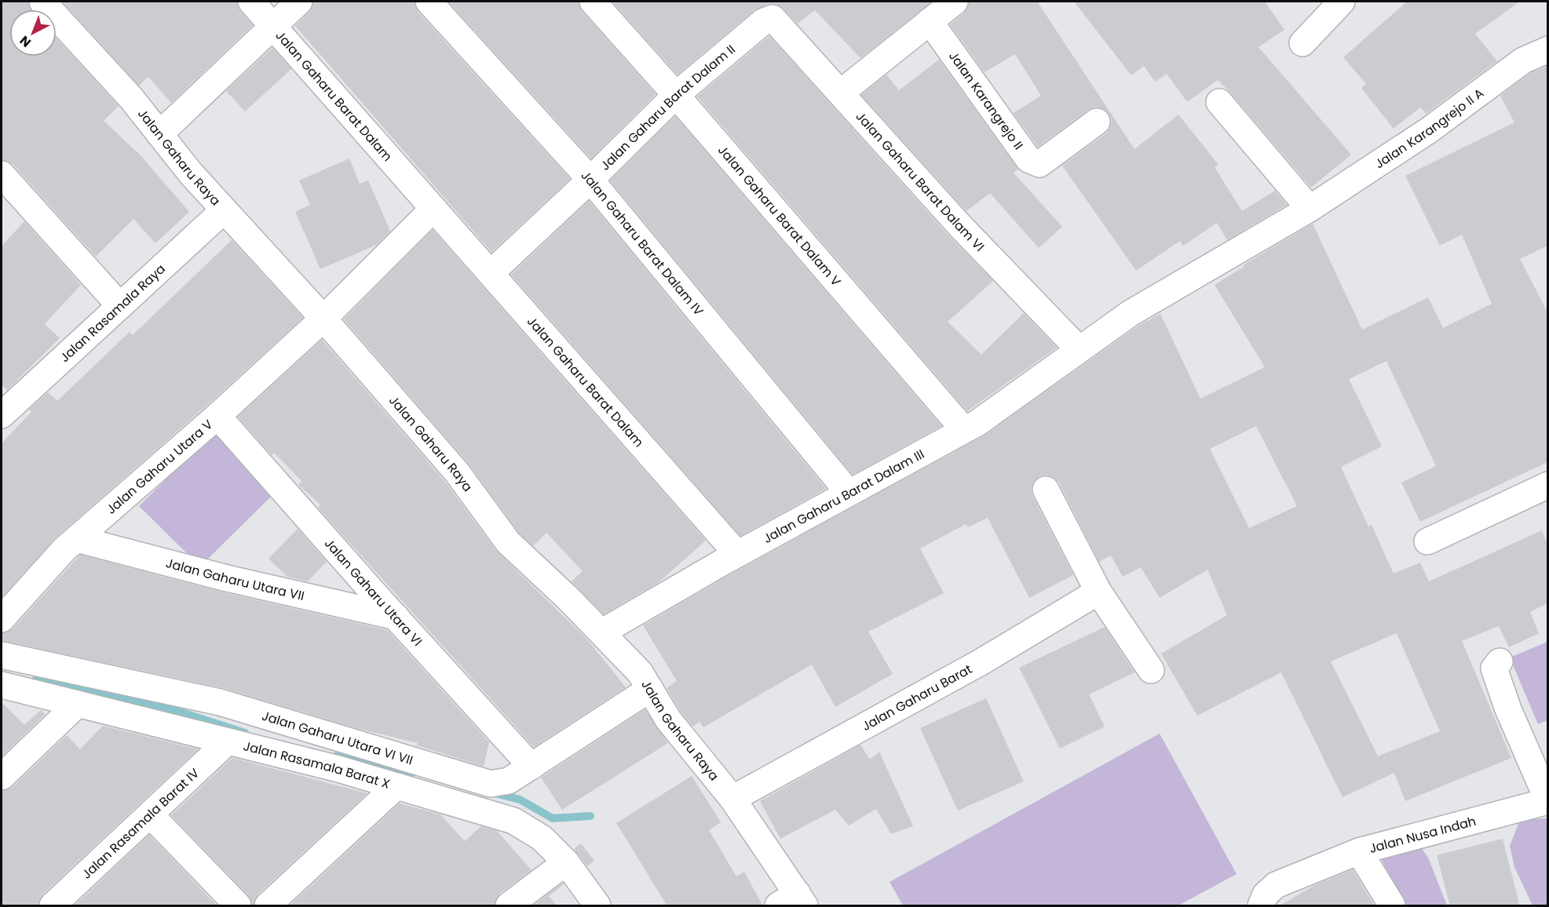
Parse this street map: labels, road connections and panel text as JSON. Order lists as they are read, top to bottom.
{
  "streets": {
    "street": [
      "Jalan Gaharu Barat Dalam",
      "Jalan Karangrejo II",
      "Jalan Gaharu Barat Dalam II",
      "Jalan Karangrejo II A",
      "Jalan Gaharu Raya",
      "Jalan Gaharu Barat Dalam VI",
      "Jalan Gaharu Barat Dalam V",
      "Jalan Gaharu Barat Dalam IV",
      "Jalan Rasamala Raya",
      "Jalan Gaharu Utara V",
      "Jalan Gaharu Barat Dalam III",
      "Jalan Gaharu Utara VII",
      "Jalan Gaharu Utara VI",
      "Jalan Gaharu Barat",
      "Jalan Gaharu Utara VI VII",
      "Jalan Rasamala Barat X",
      "Jalan Rasamala Barat IV",
      "Jalan Nusa Indah"
    ]
  },
  "crossings": [
    ["Jalan Gaharu Barat Dalam", "Jalan Gaharu Barat Dalam II"],
    ["Jalan Gaharu Barat Dalam", "Jalan Gaharu Raya"],
    ["Jalan Gaharu Barat Dalam", "Jalan Gaharu Barat Dalam III"],
    ["Jalan Gaharu Barat Dalam II", "Jalan Gaharu Barat Dalam VI"],
    ["Jalan Gaharu Barat Dalam II", "Jalan Gaharu Barat Dalam V"],
    ["Jalan Gaharu Barat Dalam II", "Jalan Gaharu Barat Dalam IV"],
    ["Jalan Karangrejo II A", "Jalan Gaharu Barat Dalam VI"],
    ["Jalan Karangrejo II A", "Jalan Gaharu Barat Dalam III"],
    ["Jalan Gaharu Raya", "Jalan Rasamala Raya"],
    ["Jalan Gaharu Raya", "Jalan Gaharu Utara V"],
    ["Jalan Gaharu Raya", "Jalan Gaharu Barat Dalam III"],
    ["Jalan Gaharu Raya", "Jalan Gaharu Barat"],
    ["Jalan Gaharu Raya", "Jalan Gaharu Utara VI VII"],
    ["Jalan Gaharu Barat Dalam VI", "Jalan Gaharu Barat Dalam III"],
    ["Jalan Gaharu Barat Dalam V", "Jalan Gaharu Barat Dalam III"],
    ["Jalan Gaharu Barat Dalam IV", "Jalan Gaharu Barat Dalam III"],
    ["Jalan Gaharu Utara V", "Jalan Gaharu Utara VII"],
    ["Jalan Gaharu Utara V", "Jalan Gaharu Utara VI"],
    ["Jalan Gaharu Utara VII", "Jalan Gaharu Utara VI"],
    ["Jalan Gaharu Utara VI", "Jalan Gaharu Utara VI VII"],
    ["Jalan Rasamala Barat X", "Jalan Rasamala Barat IV"]
  ],
  "north": "bottom left"
}
